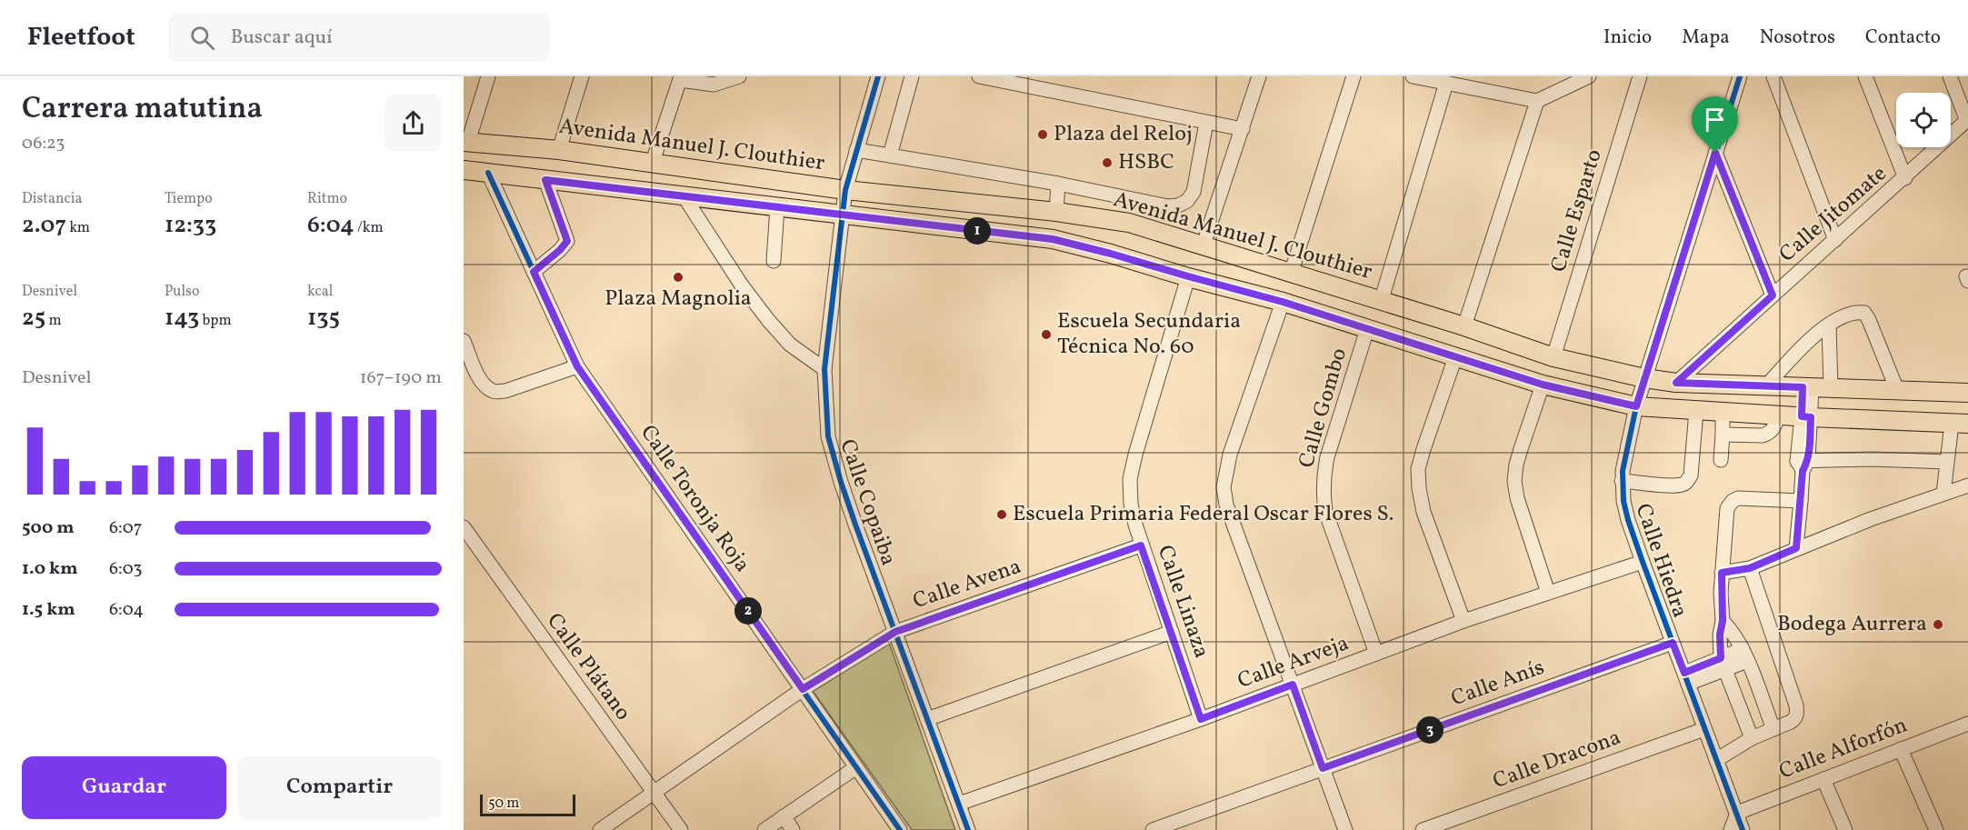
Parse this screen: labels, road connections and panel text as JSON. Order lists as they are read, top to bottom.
{
  "streets": {
    "main road": ["Avenida Manuel J. Clouthier"],
    "street": [
      "Calle Esparto",
      "Calle Jitomate",
      "Calle Gombo",
      "Calle Toronja Roja",
      "Calle Copaiba",
      "Calle Hiedra",
      "Calle Avena",
      "Calle Linaza",
      "Calle Arveja",
      "Calle Plátano",
      "Calle Anís",
      "Calle Alforfón",
      "Calle Dracona"
    ]
  },
  "crossings": [
    ["Avenida Manuel J. Clouthier", "Calle Esparto"],
    ["Avenida Manuel J. Clouthier", "Calle Jitomate"],
    ["Avenida Manuel J. Clouthier", "Calle Copaiba"],
    ["Avenida Manuel J. Clouthier", "Calle Hiedra"],
    ["Calle Gombo", "Calle Arveja"],
    ["Calle Toronja Roja", "Calle Avena"],
    ["Calle Copaiba", "Calle Avena"],
    ["Calle Copaiba", "Calle Arveja"],
    ["Calle Hiedra", "Calle Arveja"],
    ["Calle Hiedra", "Calle Anís"],
    ["Calle Hiedra", "Calle Alforfón"],
    ["Calle Hiedra", "Calle Dracona"],
    ["Calle Avena", "Calle Linaza"],
    ["Calle Avena", "Calle Plátano"],
    ["Calle Linaza", "Calle Arveja"]
  ],
  "places": [
    "Plaza del Reloj",
    "HSBC",
    "Plaza Magnolia",
    "Escuela Secundaria Técnica No. 60",
    "Escuela Primaria Federal Oscar Flores S.",
    "Bodega Aurrera"
  ],
  "scale_bar": "50 m",
  "page": {
    "header": "Fleetfoot",
    "search": "Buscar aquí",
    "nav": [
      "Inicio",
      "Mapa",
      "Nosotros",
      "Contacto"
    ],
    "heading": ["Carrera matutina", "06:23"],
    "stats": [
      ["Distancia", "2.07 km"],
      ["Tiempo", "12:33"],
      ["Ritmo", "6:04 /km"],
      ["Desnivel", "25 m"],
      ["Pulso", "143 bpm"],
      ["kcal", "135"]
    ],
    "pins": ["1", "2", "3"],
    "chart": ["Desnivel", "167–190 m"],
    "list": [
      {
        "name": "500 m",
        "note": "6:07"
      },
      {
        "name": "1.0 km",
        "note": "6:03"
      },
      {
        "name": "1.5 km",
        "note": "6:04"
      }
    ],
    "buttons": ["Guardar", "Compartir"],
    "scale": "50 m"
  }
}
